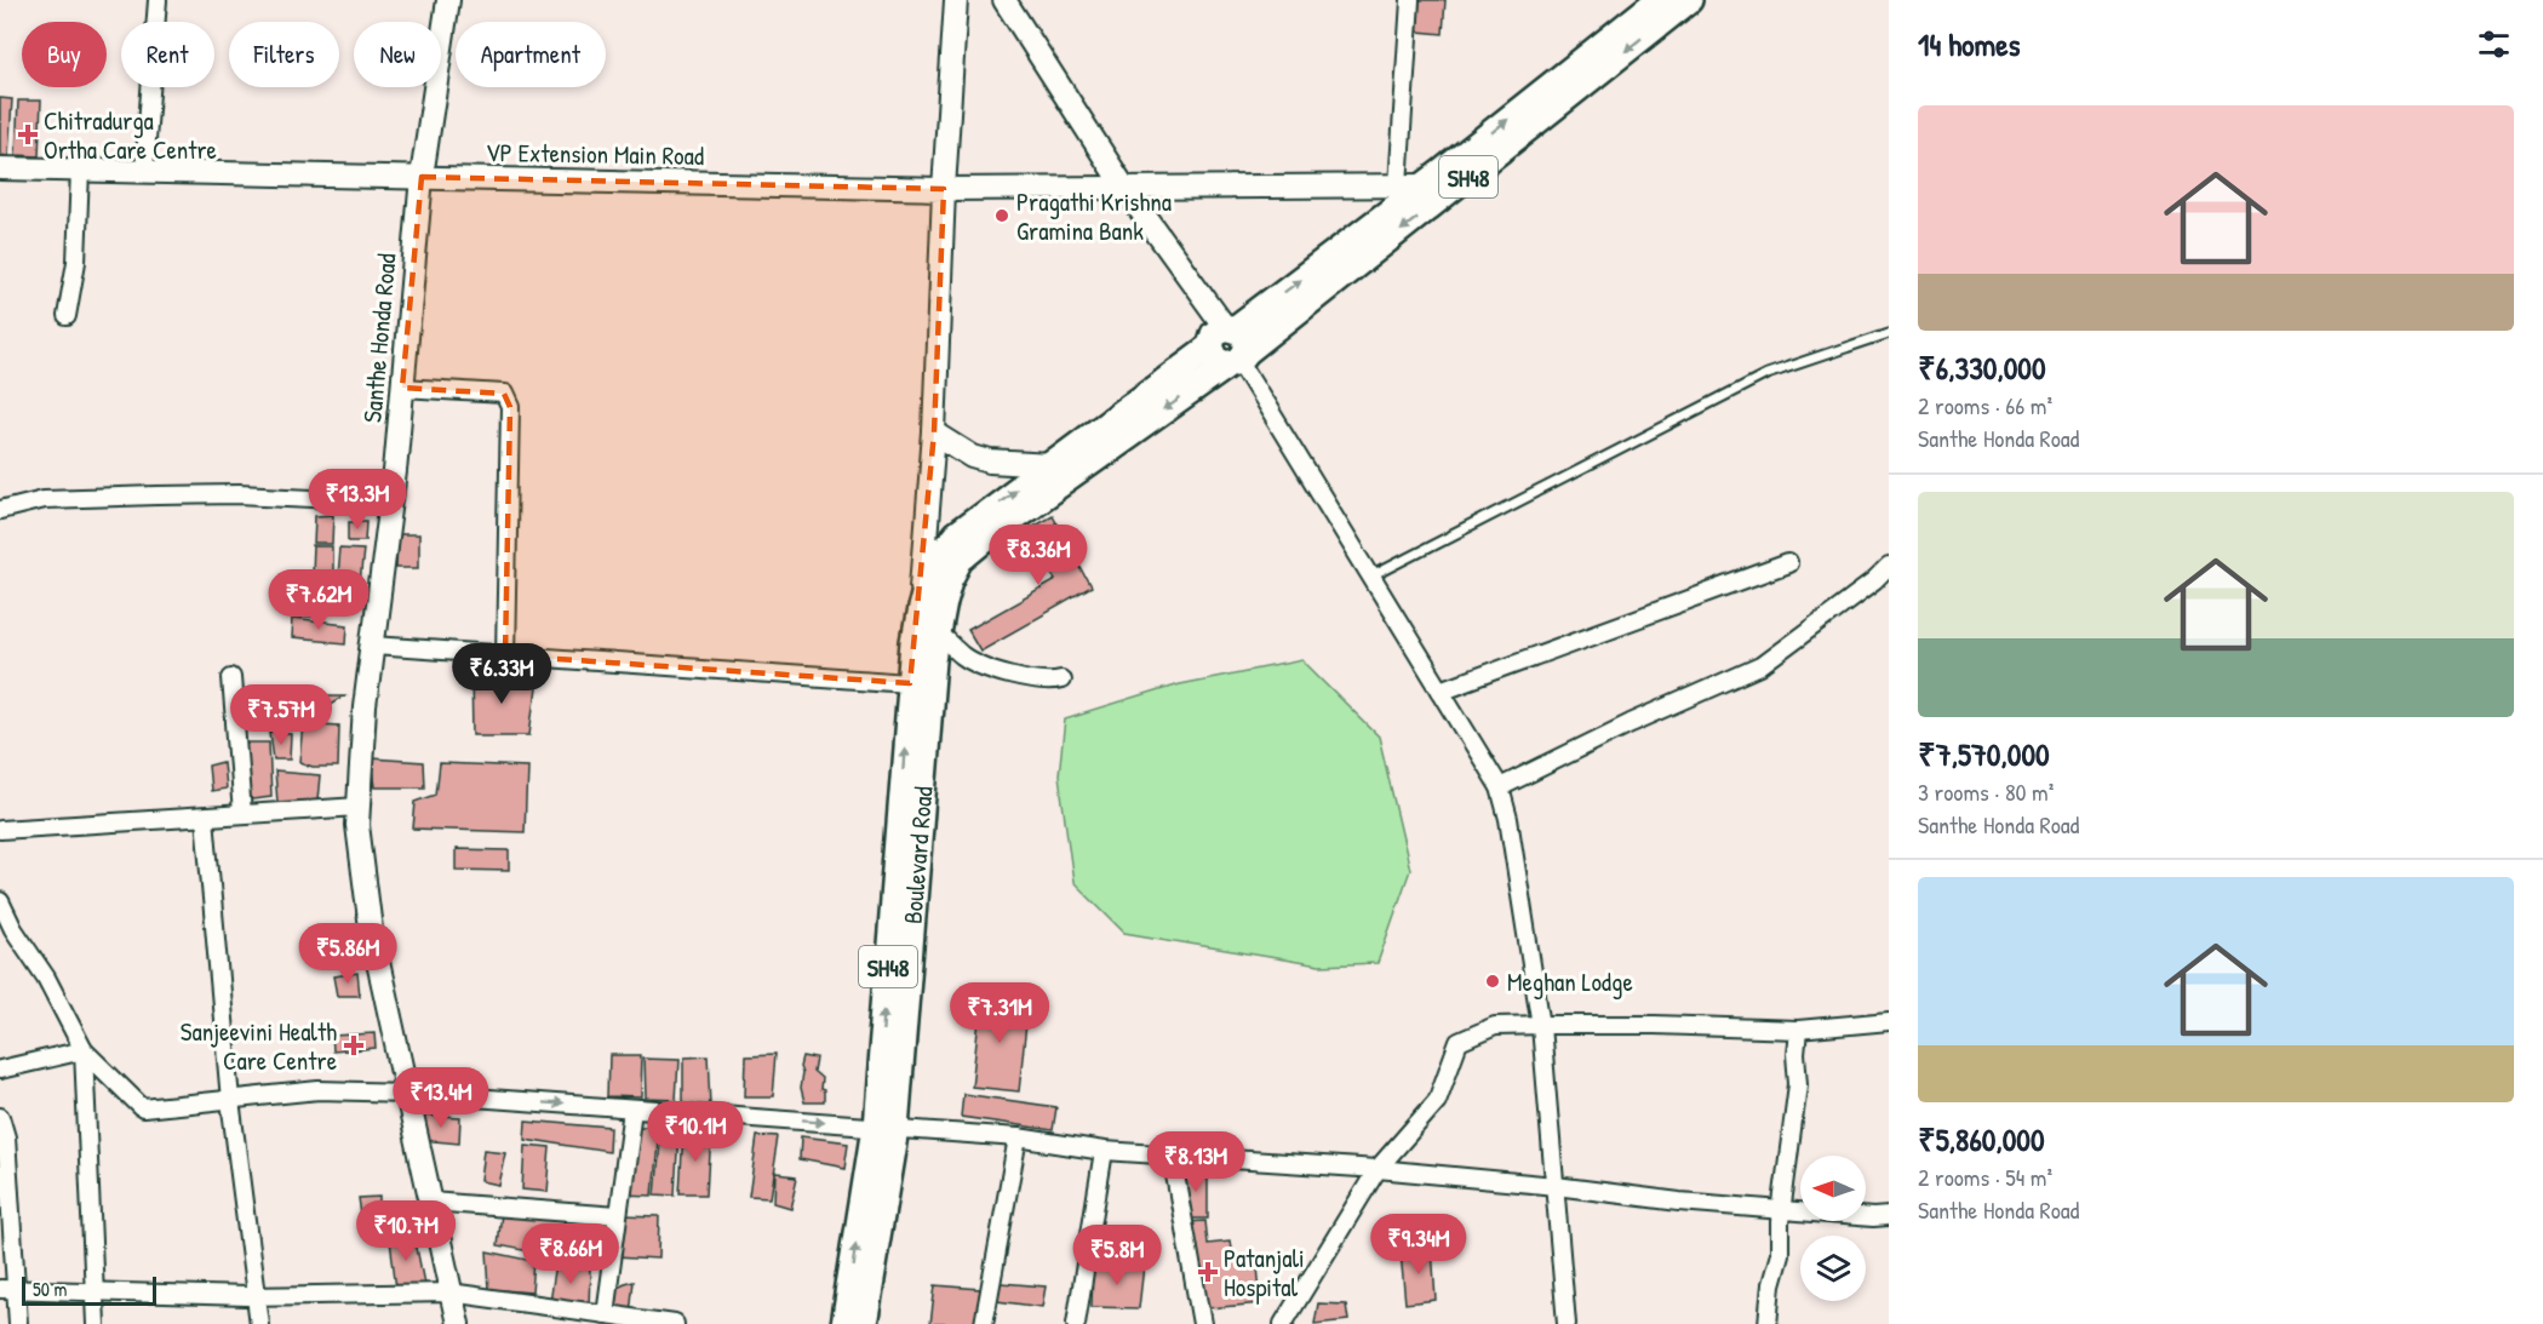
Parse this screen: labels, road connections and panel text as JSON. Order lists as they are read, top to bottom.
{
  "streets": {
    "main road": [
      "VP Extension Main Road",
      "SH48",
      "Santhe Honda Road",
      "Boulevard Road"
    ]
  },
  "crossings": [
    ["VP Extension Main Road", "SH48"],
    ["VP Extension Main Road", "Santhe Honda Road"],
    ["SH48", "Boulevard Road"]
  ],
  "places": {
    "health": ["Chitradurga Ortha Care Centre", "Sanjeevini Health Care Centre", "Patanjali Hospital"],
    "other": ["Pragathi Krishna Gramina Bank", "Meghan Lodge"]
  },
  "scale_bar": "50 m",
  "north": "left",
  "page": {
    "heading": "14 homes",
    "chip": [
      "Buy",
      "Rent",
      "Filters",
      "New",
      "Apartment"
    ],
    "list": [
      {
        "name": "₹6,330,000",
        "note": "2 rooms · 66 m² · Santhe Honda Road"
      },
      {
        "name": "₹7,570,000",
        "note": "3 rooms · 80 m² · Santhe Honda Road"
      },
      {
        "name": "₹5,860,000",
        "note": "2 rooms · 54 m² · Santhe Honda Road"
      }
    ],
    "price": [
      "₹13.3M",
      "₹8.36M",
      "₹7.62M",
      "₹6.33M",
      "₹7.57M",
      "₹5.86M",
      "₹7.31M",
      "₹13.4M",
      "₹10.1M",
      "₹8.13M",
      "₹10.7M",
      "₹9.34M",
      "₹8.66M",
      "₹5.8M"
    ],
    "scale": "50 m"
  }
}
